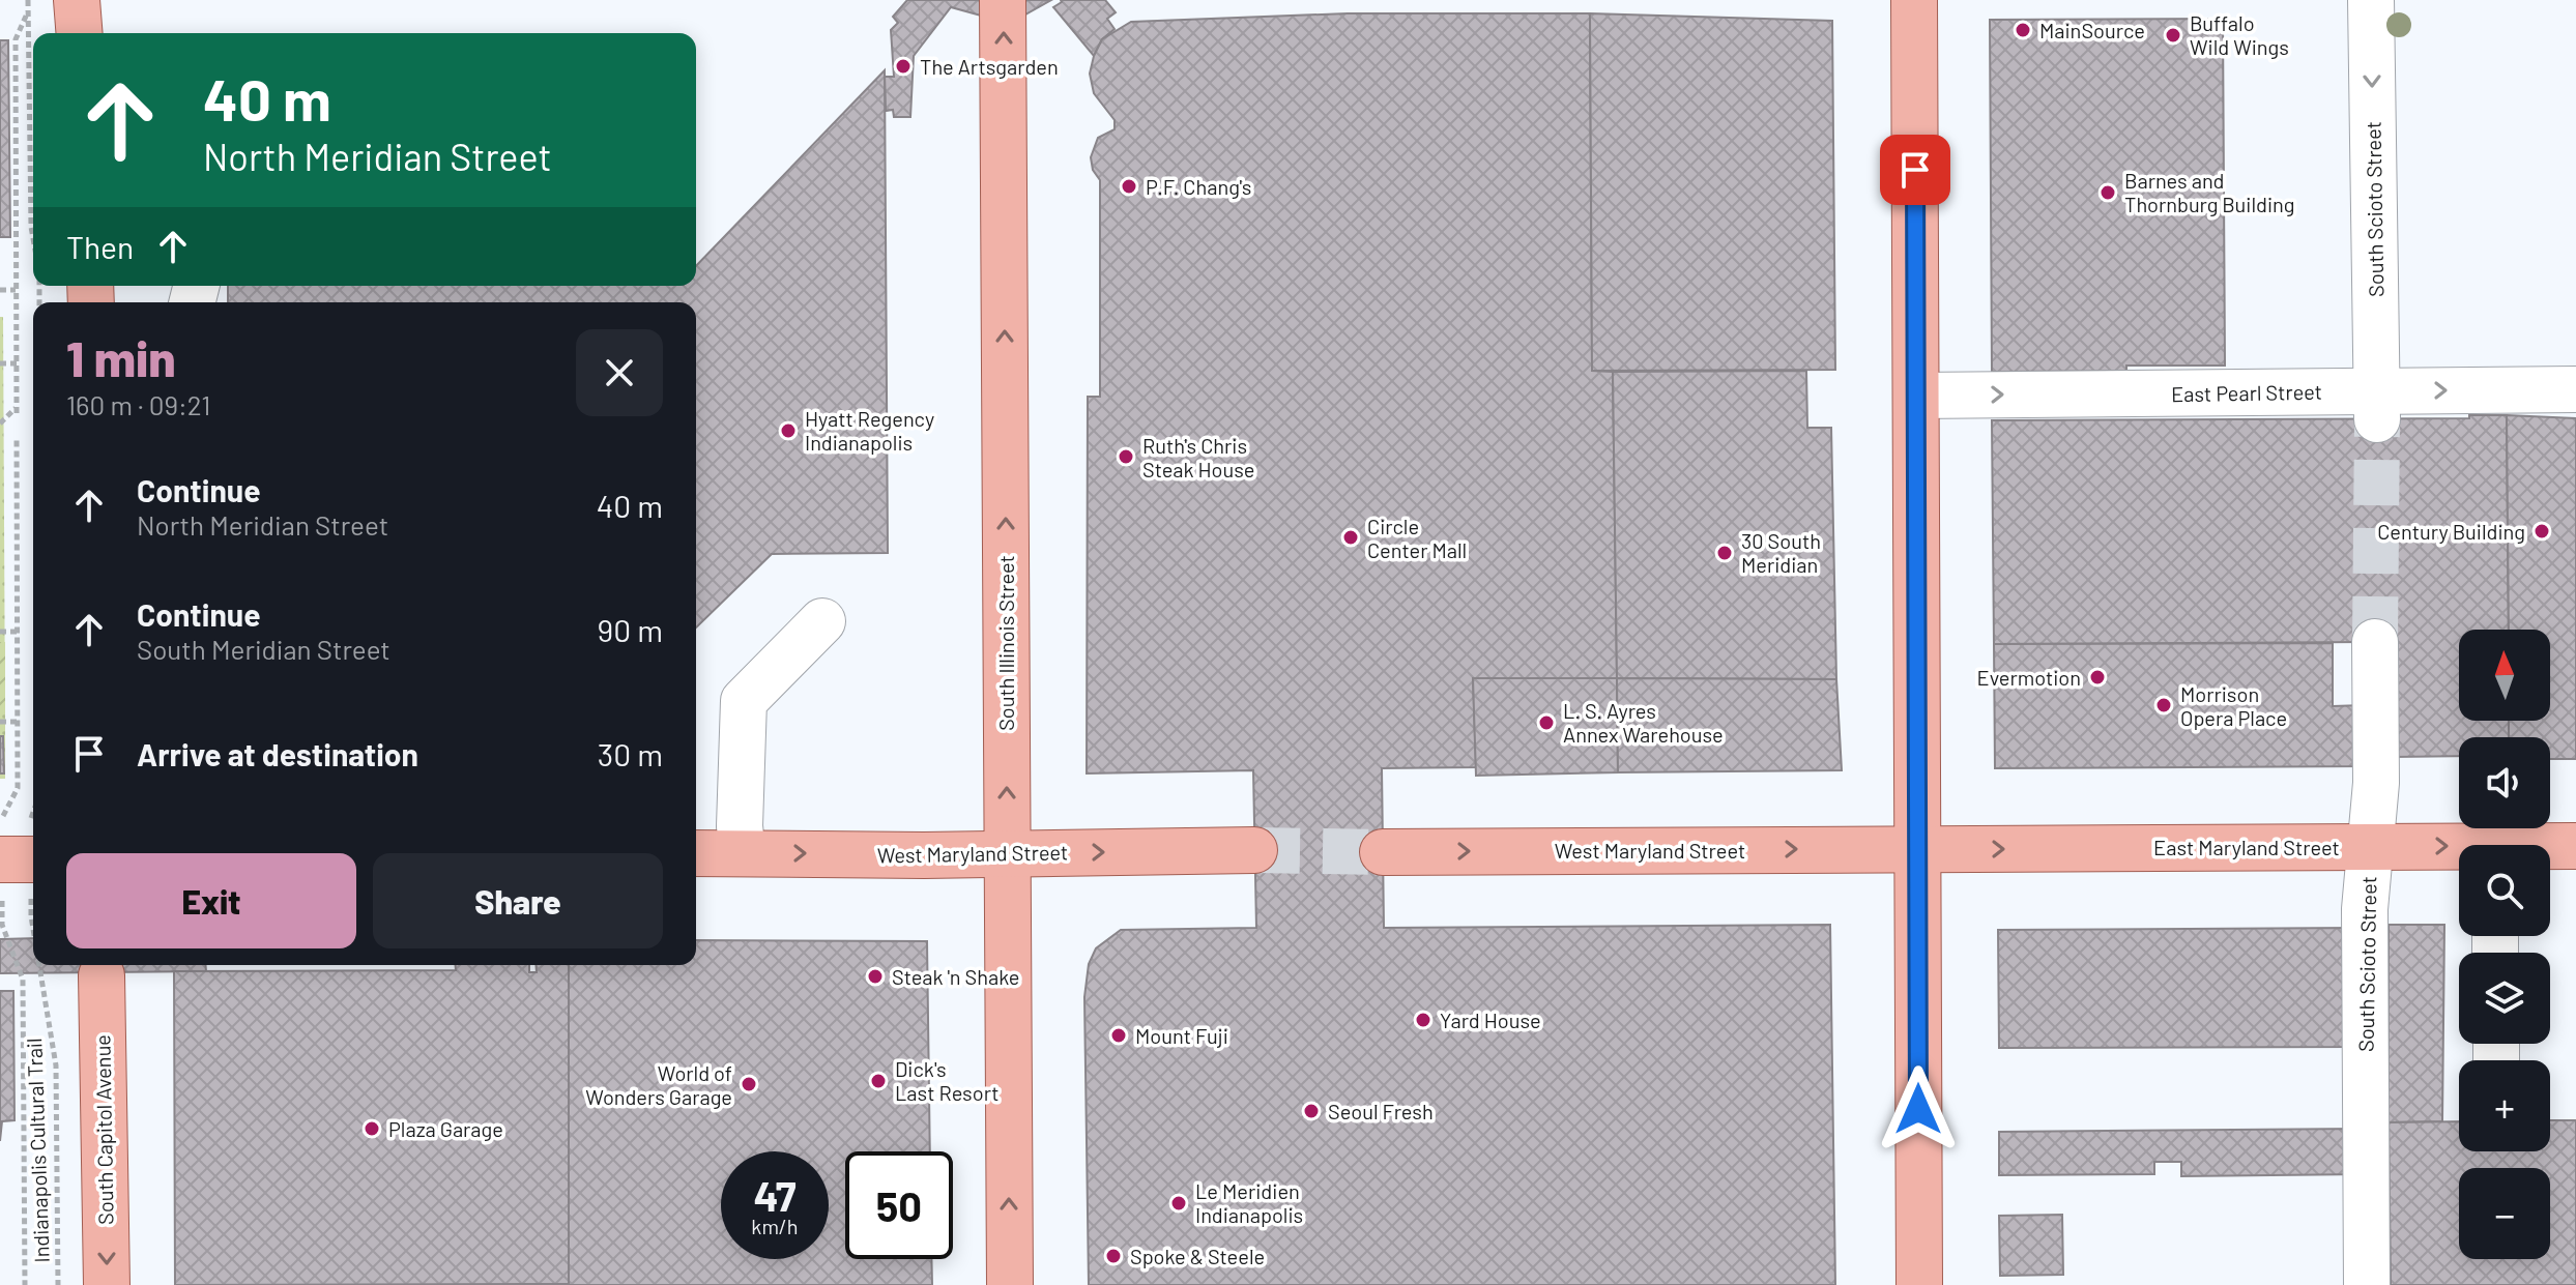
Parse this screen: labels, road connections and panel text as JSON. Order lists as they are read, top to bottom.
{
  "streets": {
    "main road": [
      "South Illinois Street",
      "East Maryland Street",
      "West Maryland Street",
      "South Capitol Avenue"
    ],
    "street": ["South Scioto Street", "East Pearl Street"],
    "path": ["Indianapolis Cultural Trail"]
  },
  "crossings": [
    ["South Scioto Street", "East Pearl Street"],
    ["South Scioto Street", "East Maryland Street"],
    ["South Illinois Street", "West Maryland Street"],
    ["East Maryland Street", "West Maryland Street"]
  ],
  "one_way": [
    "South Scioto Street",
    "East Pearl Street",
    "South Illinois Street",
    "East Maryland Street",
    "West Maryland Street",
    "South Capitol Avenue"
  ],
  "places": [
    "MainSource",
    "Buffalo Wild Wings",
    "The Artsgarden",
    "P.F. Chang's",
    "Barnes and Thornburg Building",
    "Hyatt Regency Indianapolis",
    "Ruth's Chris Steak House",
    "Century Building",
    "Circle Center Mall",
    "30 South Meridian",
    "Evermotion",
    "Morrison Opera Place",
    "L. S. Ayres Annex Warehouse",
    "Steak 'n Shake",
    "Yard House",
    "Mount Fuji",
    "Dick's Last Resort",
    "World of Wonders Garage",
    "Seoul Fresh",
    "Plaza Garage",
    "Le Meridien Indianapolis",
    "Spoke & Steele"
  ],
  "north": "top",
  "page": {
    "turn": ["40 m", "North Meridian Street"],
    "then": "Then",
    "heading": ["1 min", "160 m · 09:21"],
    "list": [
      {
        "name": "Continue",
        "note": "North Meridian Street",
        "value": "40 m"
      },
      {
        "name": "Continue",
        "note": "South Meridian Street",
        "value": "90 m"
      },
      {
        "name": "Arrive at destination",
        "value": "30 m"
      }
    ],
    "map_buttons": ["+", "−"],
    "buttons": ["Exit", "Share"],
    "speed": "47 km/h",
    "limit": "50"
  }
}
